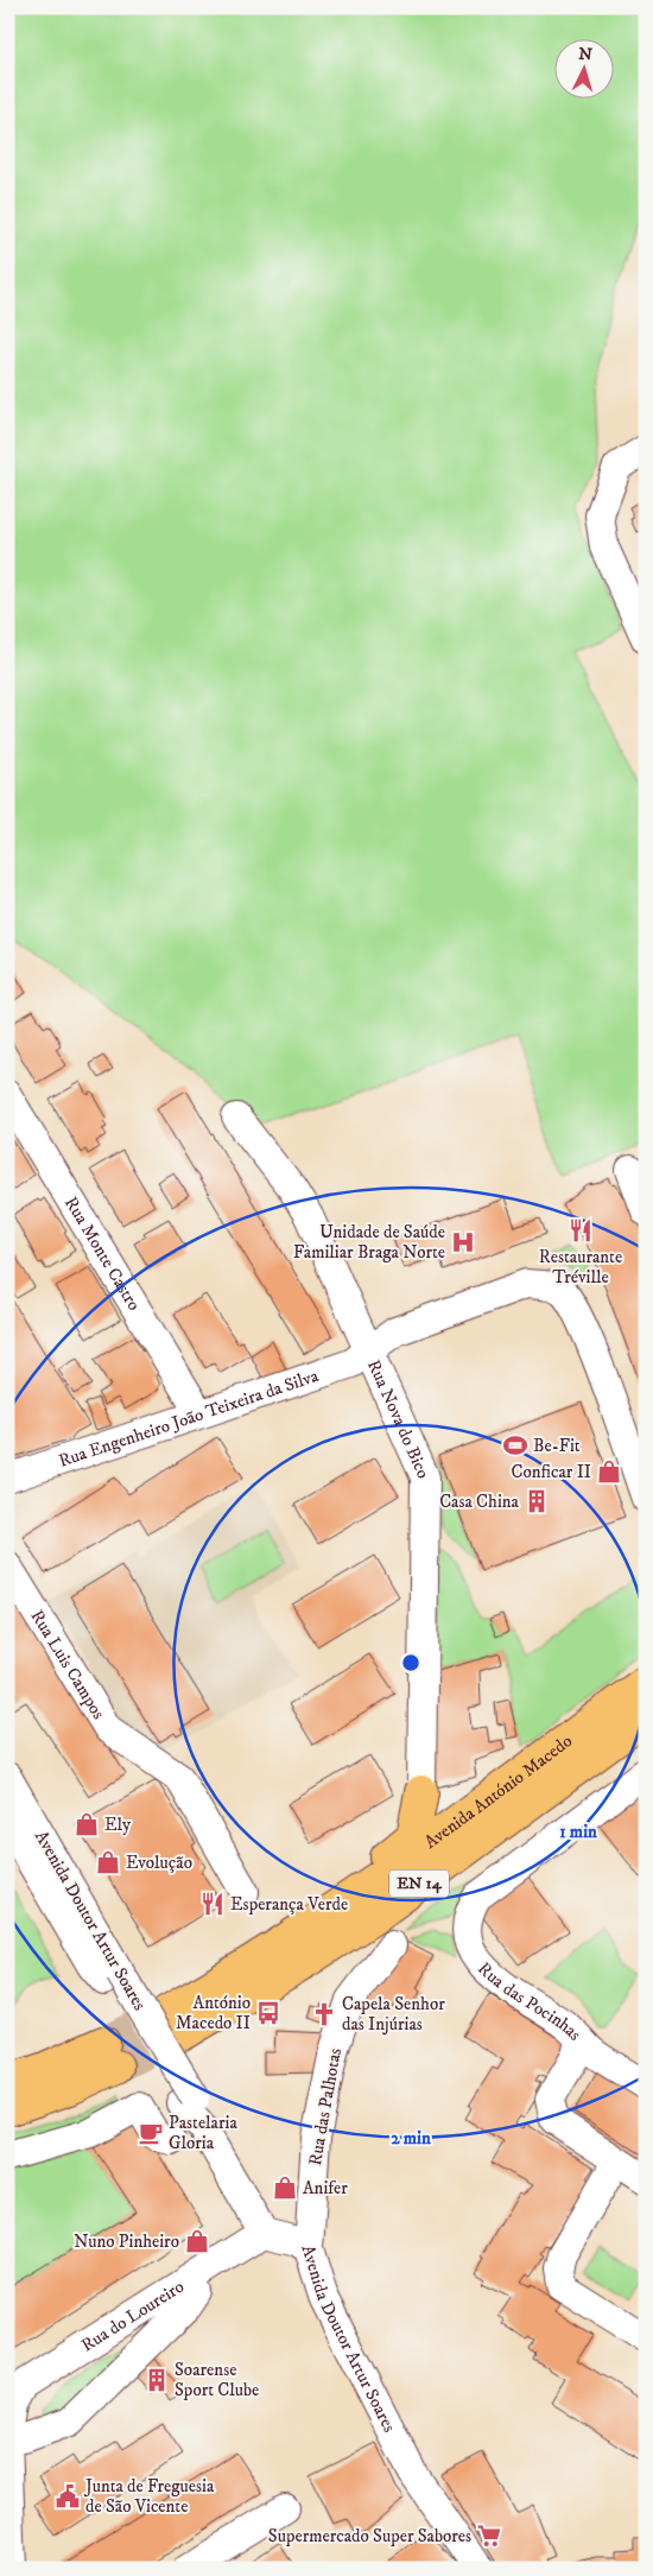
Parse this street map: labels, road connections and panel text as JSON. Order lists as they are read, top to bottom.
{
  "streets": {
    "highway": ["Avenida António Macedo", "EN 14"],
    "street": [
      "Rua Monte Castro",
      "Rua Engenheiro João Teixeira da Silva",
      "Rua Nova do Bico",
      "Rua Luis Campos",
      "Avenida Doutor Artur Soares",
      "Rua das Pocinhas",
      "Rua das Palhotas",
      "Rua do Loureiro"
    ]
  },
  "crossings": [
    ["Rua Monte Castro", "Rua Engenheiro João Teixeira da Silva"],
    ["Rua Engenheiro João Teixeira da Silva", "Rua Nova do Bico"],
    ["Avenida Doutor Artur Soares", "Rua das Palhotas"],
    ["Avenida Doutor Artur Soares", "Rua do Loureiro"]
  ],
  "places": {
    "restaurant": ["Restaurante Tréville", "Esperança Verde"],
    "hospital": ["Unidade de Saúde Familiar Braga Norte"],
    "sports": ["Be-Fit"],
    "shop": [
      "Conficar II",
      "Ely",
      "Evolução",
      "Anifer",
      "Nuno Pinheiro"
    ],
    "building": ["Casa China", "Soarense Sport Clube"],
    "bus stop": ["António Macedo II"],
    "church": ["Capela Senhor das Injúrias"],
    "cafe": ["Pastelaria Gloria"],
    "public building": ["Junta de Freguesia de São Vicente"],
    "supermarket": ["Supermercado Super Sabores"]
  },
  "north": "top",
  "rings": ["1 min", "2 min"]
}
